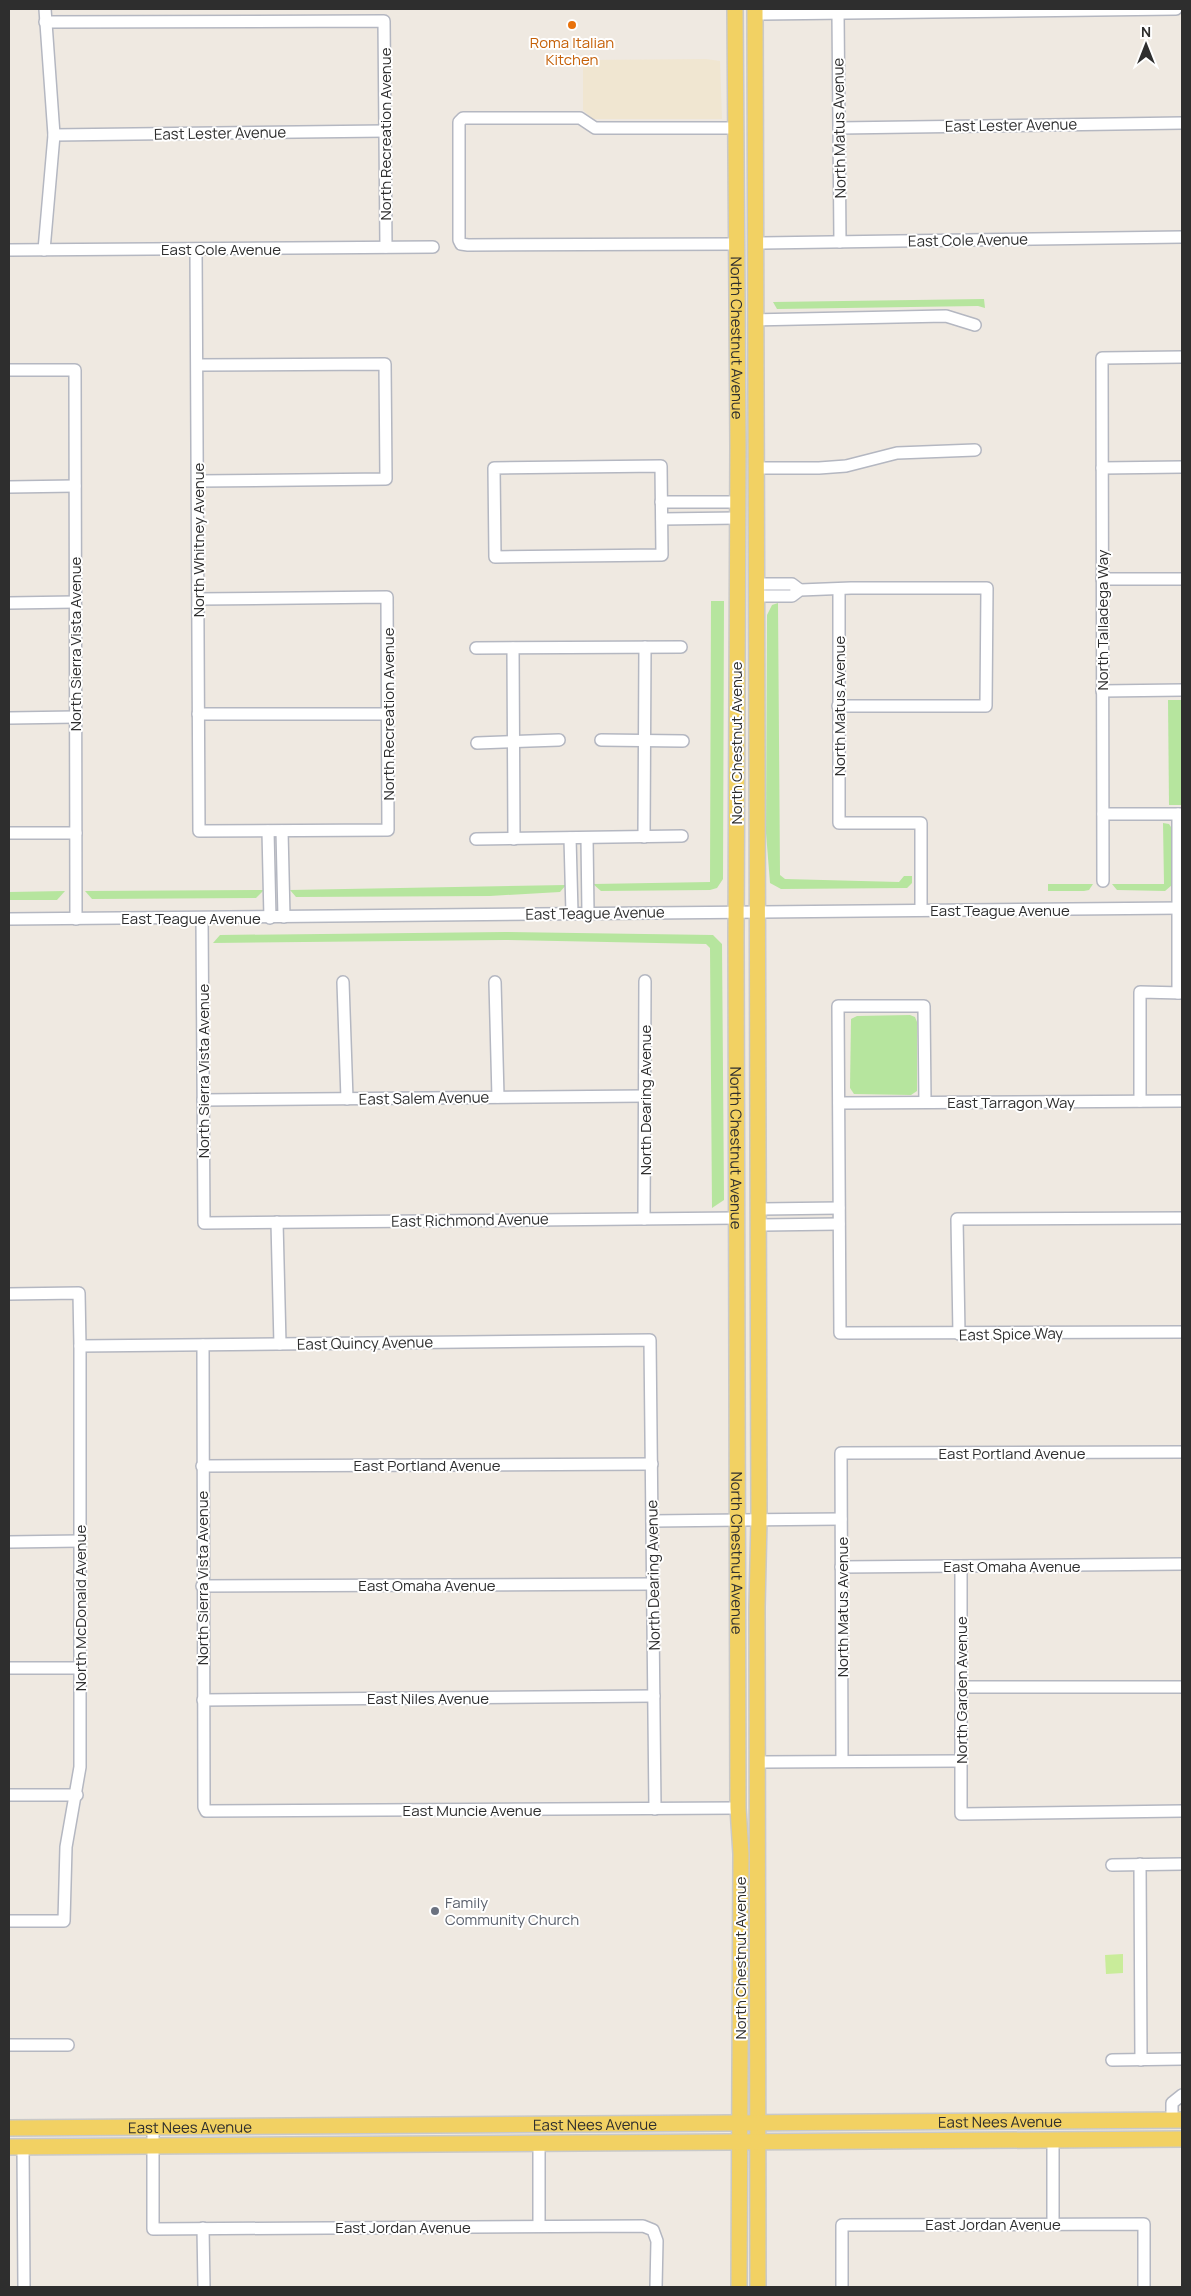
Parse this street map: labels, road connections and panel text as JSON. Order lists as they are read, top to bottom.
{
  "streets": {
    "main road": ["North Chestnut Avenue", "East Nees Avenue"],
    "street": [
      "East Lester Avenue",
      "North Matus Avenue",
      "North Recreation Avenue",
      "East Cole Avenue",
      "North Whitney Avenue",
      "North Talladega Way",
      "North Sierra Vista Avenue",
      "East Teague Avenue",
      "East Salem Avenue",
      "North Dearing Avenue",
      "East Tarragon Way",
      "East Richmond Avenue",
      "East Spice Way",
      "East Quincy Avenue",
      "East Portland Avenue",
      "East Omaha Avenue",
      "North McDonald Avenue",
      "North Garden Avenue",
      "East Niles Avenue",
      "East Muncie Avenue",
      "East Jordan Avenue"
    ]
  },
  "crossings": [
    ["East Lester Avenue", "North Matus Avenue"],
    ["East Lester Avenue", "North Recreation Avenue"],
    ["North Matus Avenue", "East Cole Avenue"],
    ["North Matus Avenue", "East Teague Avenue"],
    ["North Matus Avenue", "East Portland Avenue"],
    ["North Matus Avenue", "East Omaha Avenue"],
    ["North Recreation Avenue", "East Cole Avenue"],
    ["North Recreation Avenue", "North Whitney Avenue"],
    ["East Cole Avenue", "North Chestnut Avenue"],
    ["East Cole Avenue", "North Whitney Avenue"],
    ["North Chestnut Avenue", "East Teague Avenue"],
    ["North Chestnut Avenue", "East Richmond Avenue"],
    ["North Chestnut Avenue", "East Muncie Avenue"],
    ["North Chestnut Avenue", "East Nees Avenue"],
    ["North Sierra Vista Avenue", "East Teague Avenue"],
    ["North Sierra Vista Avenue", "East Salem Avenue"],
    ["North Sierra Vista Avenue", "East Richmond Avenue"],
    ["North Sierra Vista Avenue", "East Quincy Avenue"],
    ["North Sierra Vista Avenue", "East Portland Avenue"],
    ["North Sierra Vista Avenue", "East Omaha Avenue"],
    ["North Sierra Vista Avenue", "East Niles Avenue"],
    ["North Sierra Vista Avenue", "East Muncie Avenue"],
    ["East Salem Avenue", "North Dearing Avenue"],
    ["North Dearing Avenue", "East Richmond Avenue"],
    ["North Dearing Avenue", "East Quincy Avenue"],
    ["North Dearing Avenue", "East Portland Avenue"],
    ["North Dearing Avenue", "East Omaha Avenue"],
    ["North Dearing Avenue", "East Niles Avenue"],
    ["North Dearing Avenue", "East Muncie Avenue"],
    ["East Quincy Avenue", "North McDonald Avenue"],
    ["East Omaha Avenue", "North Garden Avenue"],
    ["East Nees Avenue", "East Jordan Avenue"]
  ],
  "places": ["Roma Italian Kitchen", "Family Community Church"],
  "north": "top"
}
